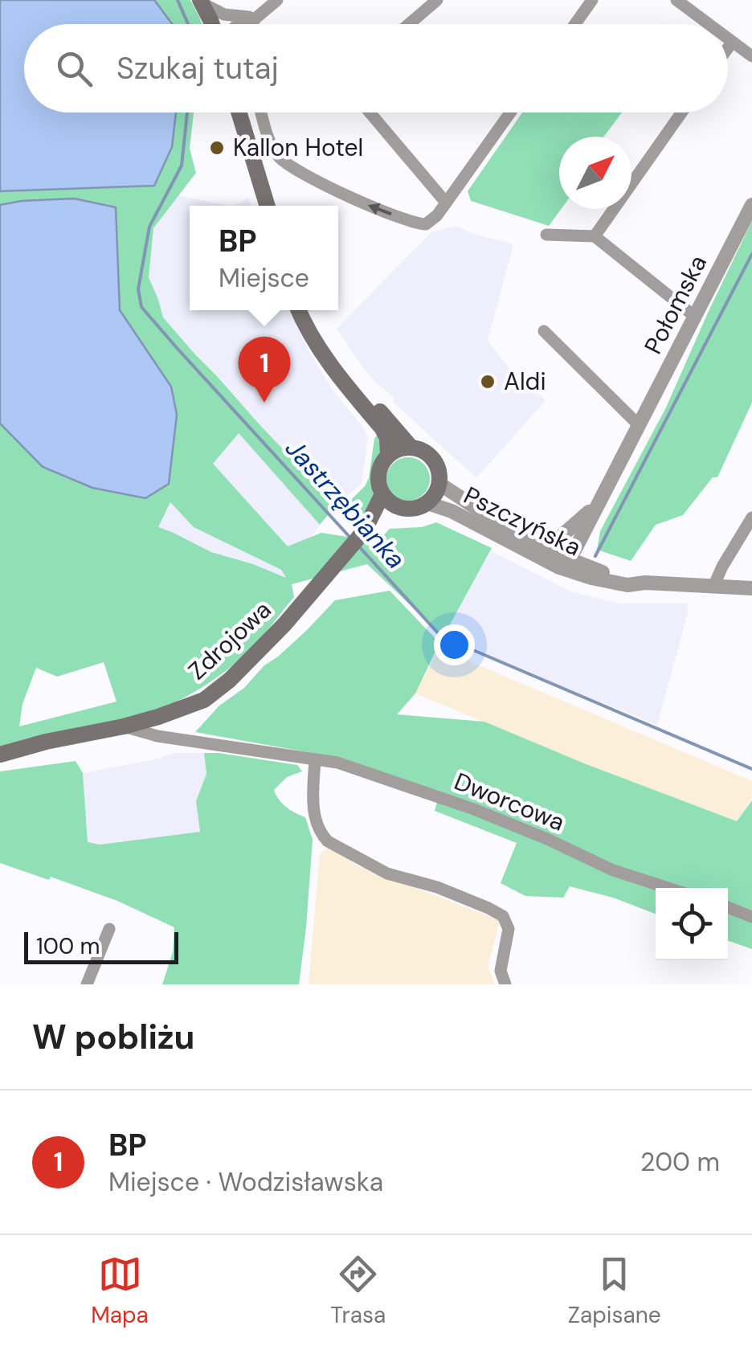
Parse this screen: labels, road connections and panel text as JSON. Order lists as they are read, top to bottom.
{
  "streets": {
    "main road": ["Zdrojowa"],
    "street": ["Połomska", "Pszczyńska", "Dworcowa"]
  },
  "crossings": [
    ["Połomska", "Pszczyńska"],
    ["Pszczyńska", "Zdrojowa"],
    ["Zdrojowa", "Dworcowa"]
  ],
  "water": ["Jastrzębianka"],
  "places": ["Kallon Hotel", "Aldi"],
  "scale_bar": "100 m",
  "north": "top right",
  "page": {
    "search": "Szukaj tutaj",
    "popup": ["BP", "Miejsce"],
    "pins": "1",
    "scale": "100 m",
    "heading": "W pobliżu",
    "list": [
      {
        "mark": "1",
        "name": "BP",
        "note": "Miejsce · Wodzisławska",
        "value": "200 m"
      }
    ],
    "nav": ["Mapa", "Trasa", "Zapisane"]
  }
}
